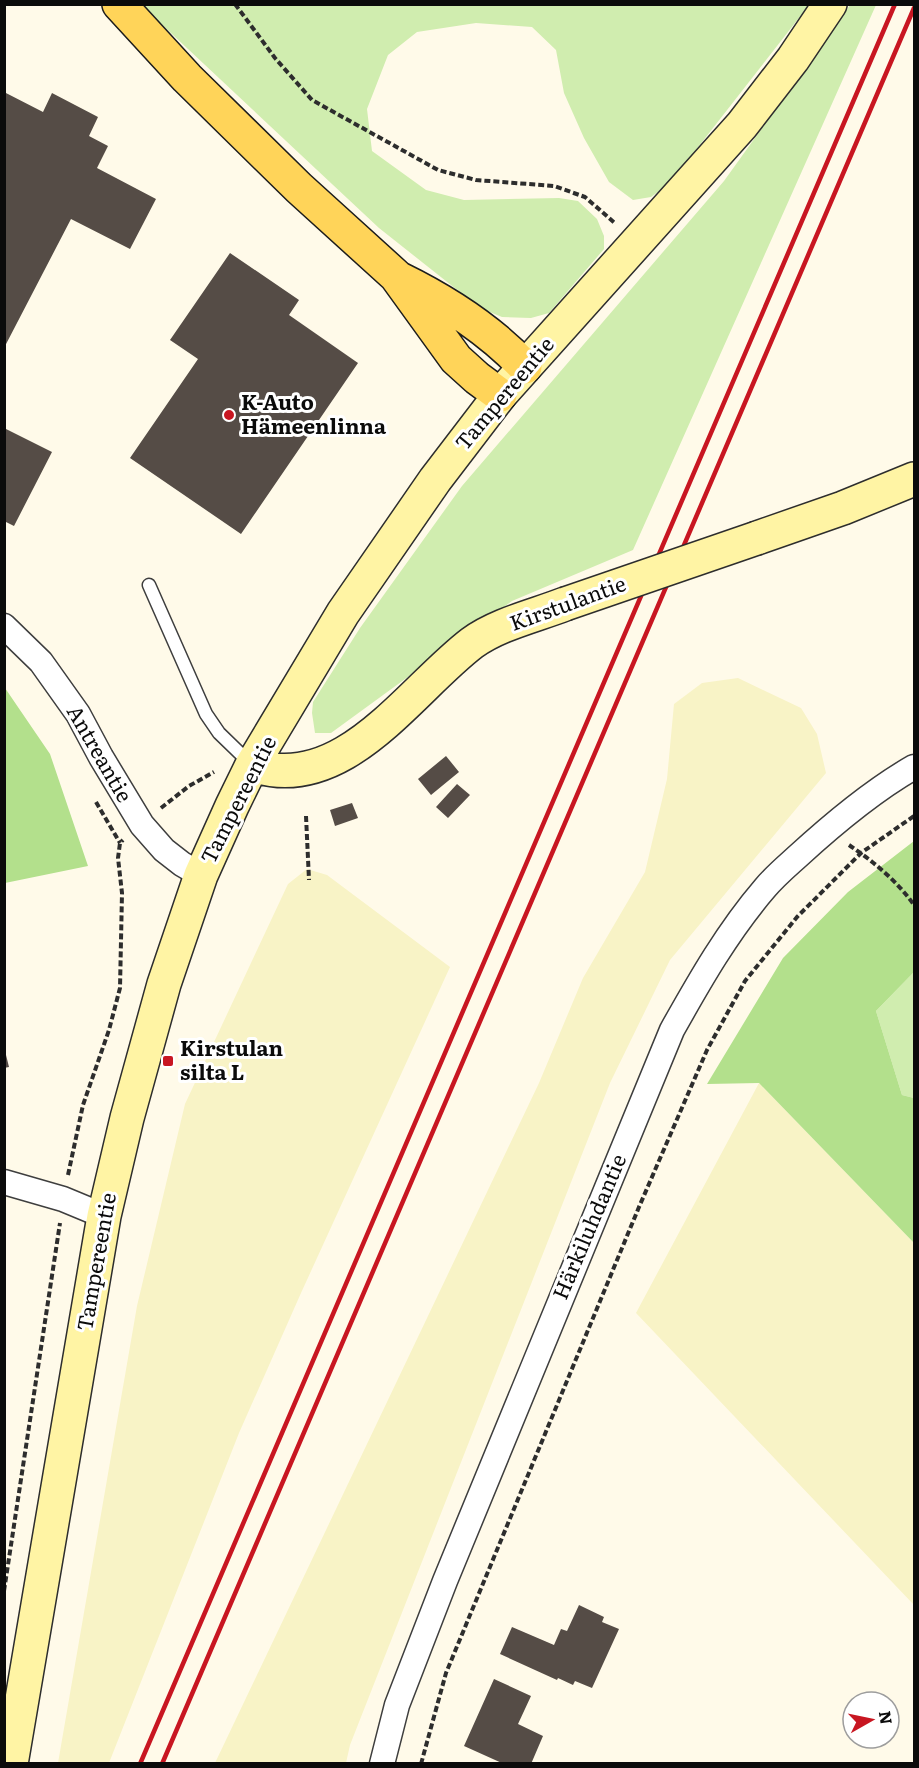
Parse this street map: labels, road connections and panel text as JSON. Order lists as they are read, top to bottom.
{
  "streets": {
    "main road": ["Tampereentie", "Kirstulantie"],
    "street": ["Antreantie", "Härkiluhdantie"]
  },
  "crossings": [
    ["Tampereentie", "Kirstulantie"],
    ["Tampereentie", "Antreantie"]
  ],
  "places": {
    "other": ["K-Auto Hämeenlinna"],
    "transit": ["Kirstulan silta L"]
  },
  "north": "right"
}
